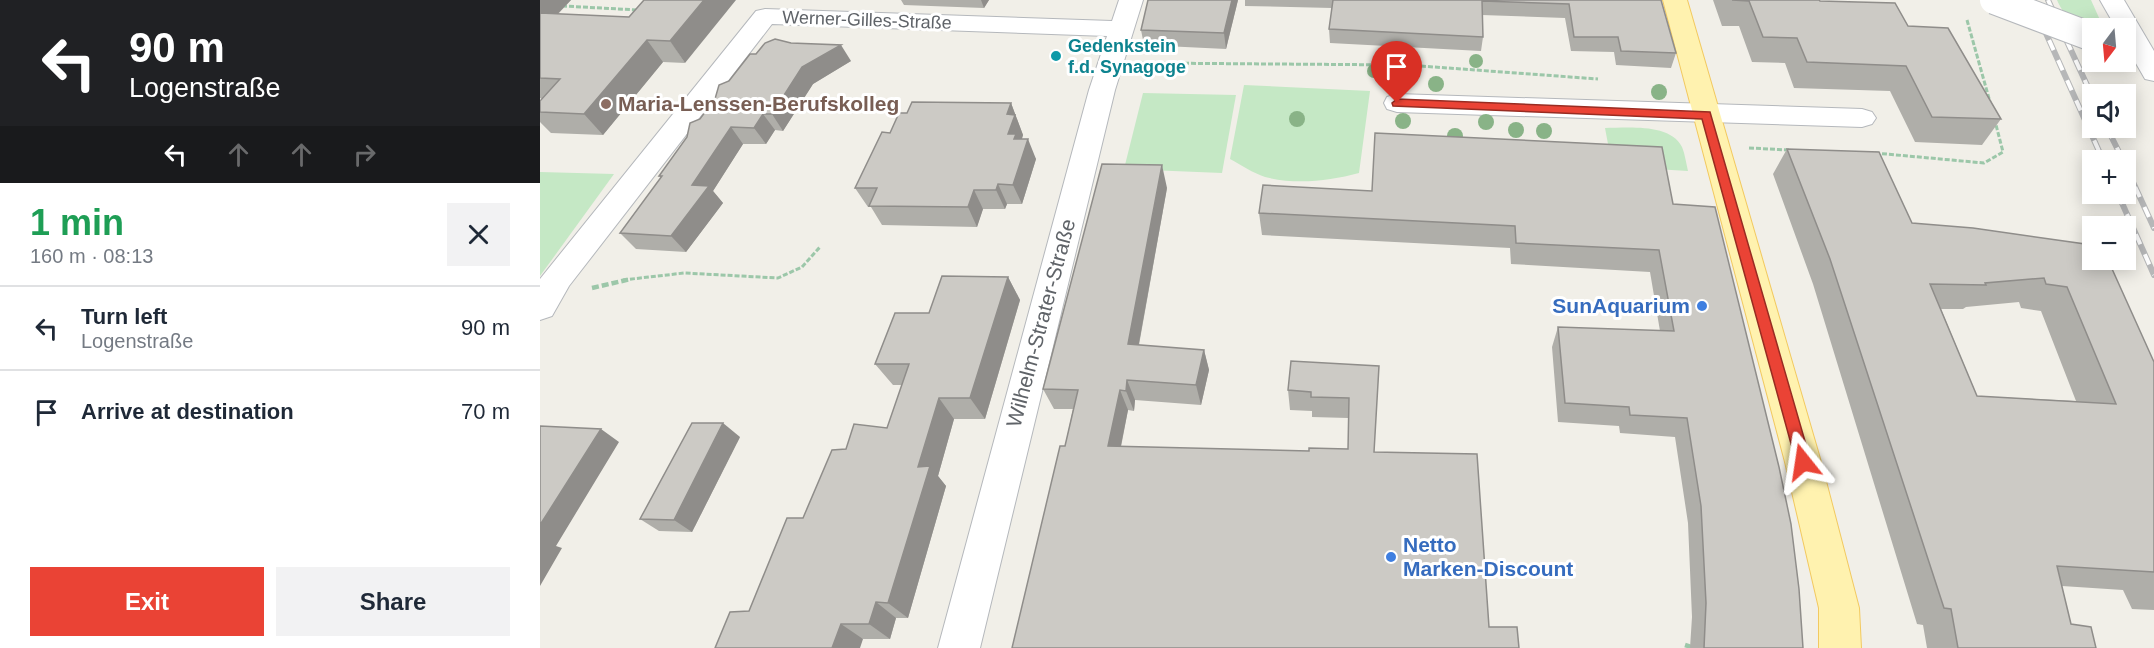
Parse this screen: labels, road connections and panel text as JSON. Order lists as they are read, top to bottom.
{
  "streets": {
    "street": ["Werner-Gilles-Straße", "Wilhelm-Strater-Straße"]
  },
  "crossings": [
    ["Werner-Gilles-Straße", "Wilhelm-Strater-Straße"]
  ],
  "places": [
    "Gedenkstein f.d. Synagoge",
    "Maria-Lenssen-Berufskolleg",
    "SunAquarium",
    "Netto Marken-Discount"
  ],
  "north": "bottom",
  "page": {
    "turn": ["90 m", "Logenstraße"],
    "map_buttons": ["+", "−"],
    "heading": ["1 min", "160 m · 08:13"],
    "list": [
      {
        "name": "Turn left",
        "note": "Logenstraße",
        "value": "90 m"
      },
      {
        "name": "Arrive at destination",
        "value": "70 m"
      }
    ],
    "buttons": ["Exit", "Share"]
  }
}
